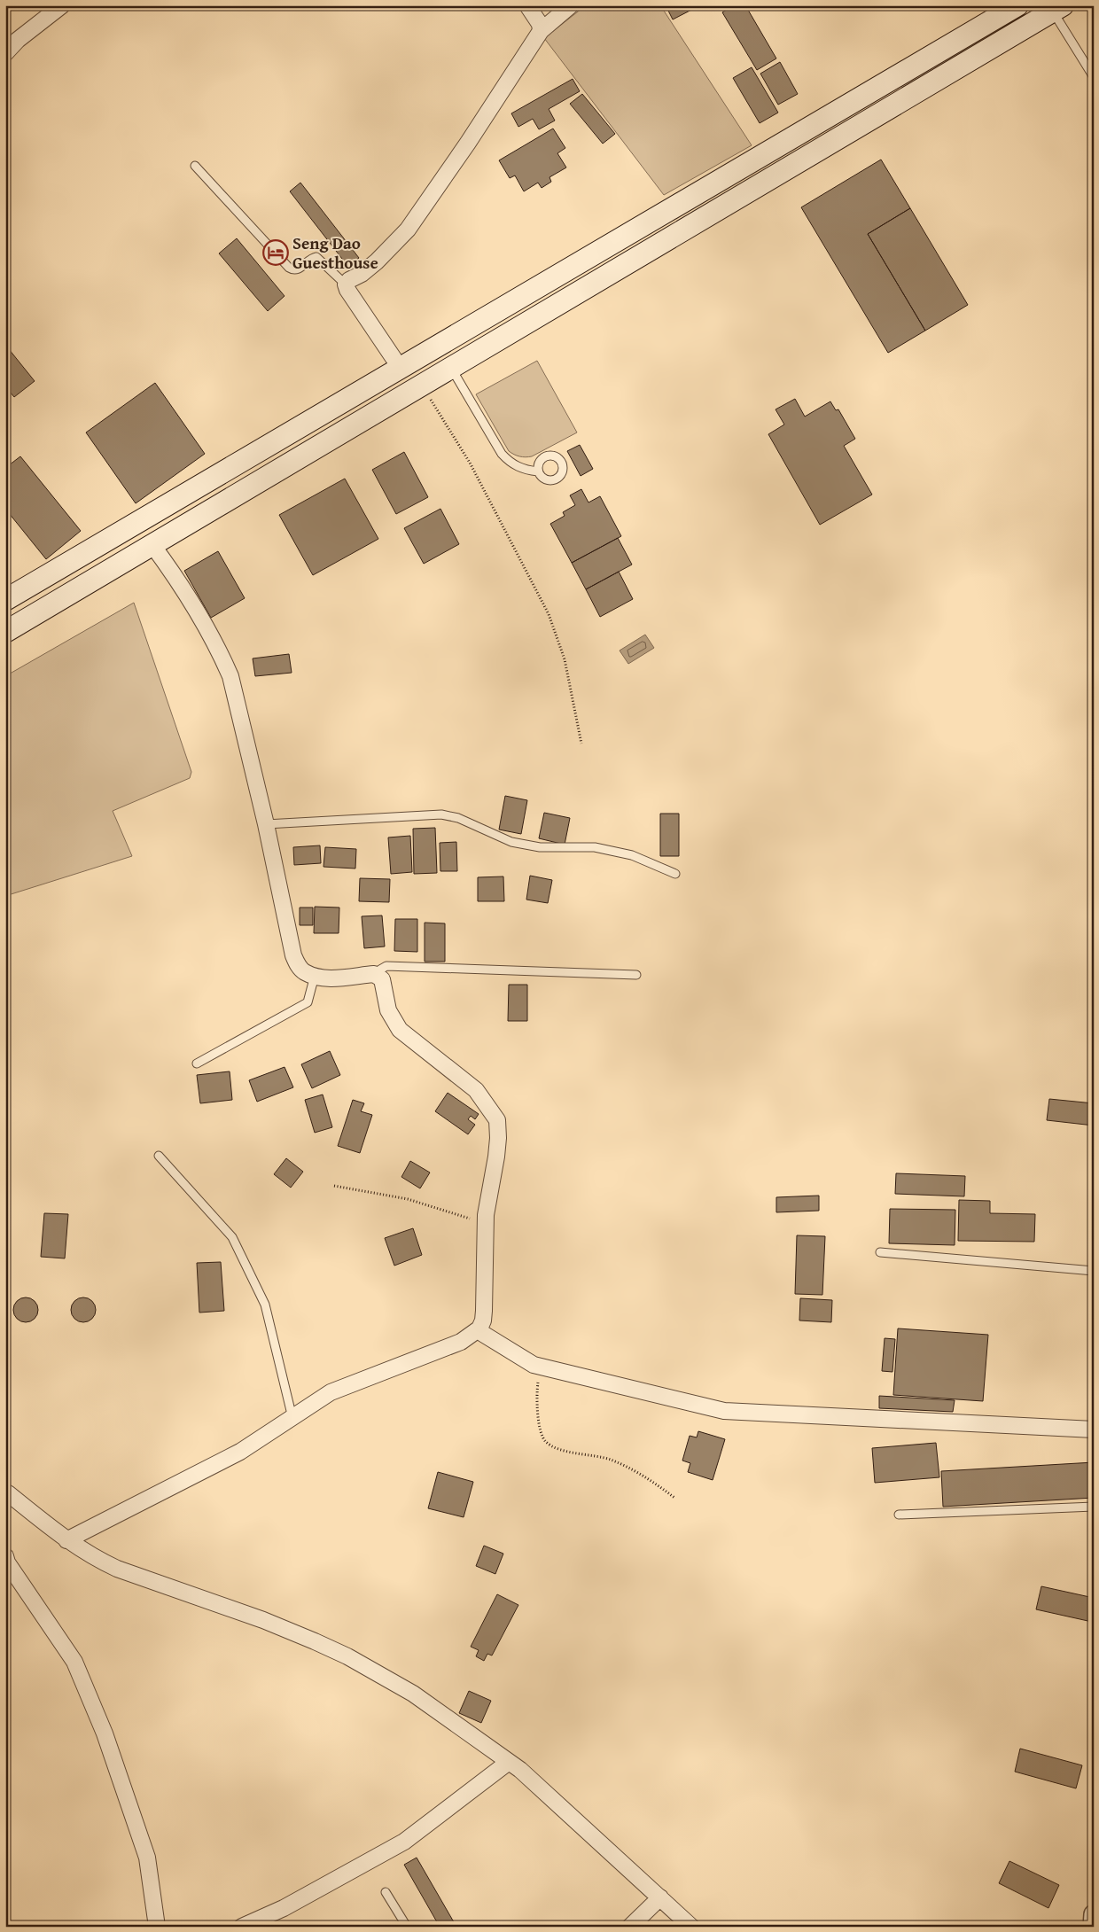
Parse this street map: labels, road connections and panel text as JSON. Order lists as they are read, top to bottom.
{
  "places": {
    "hotel": ["Seng Dao Guesthouse"]
  }
}
